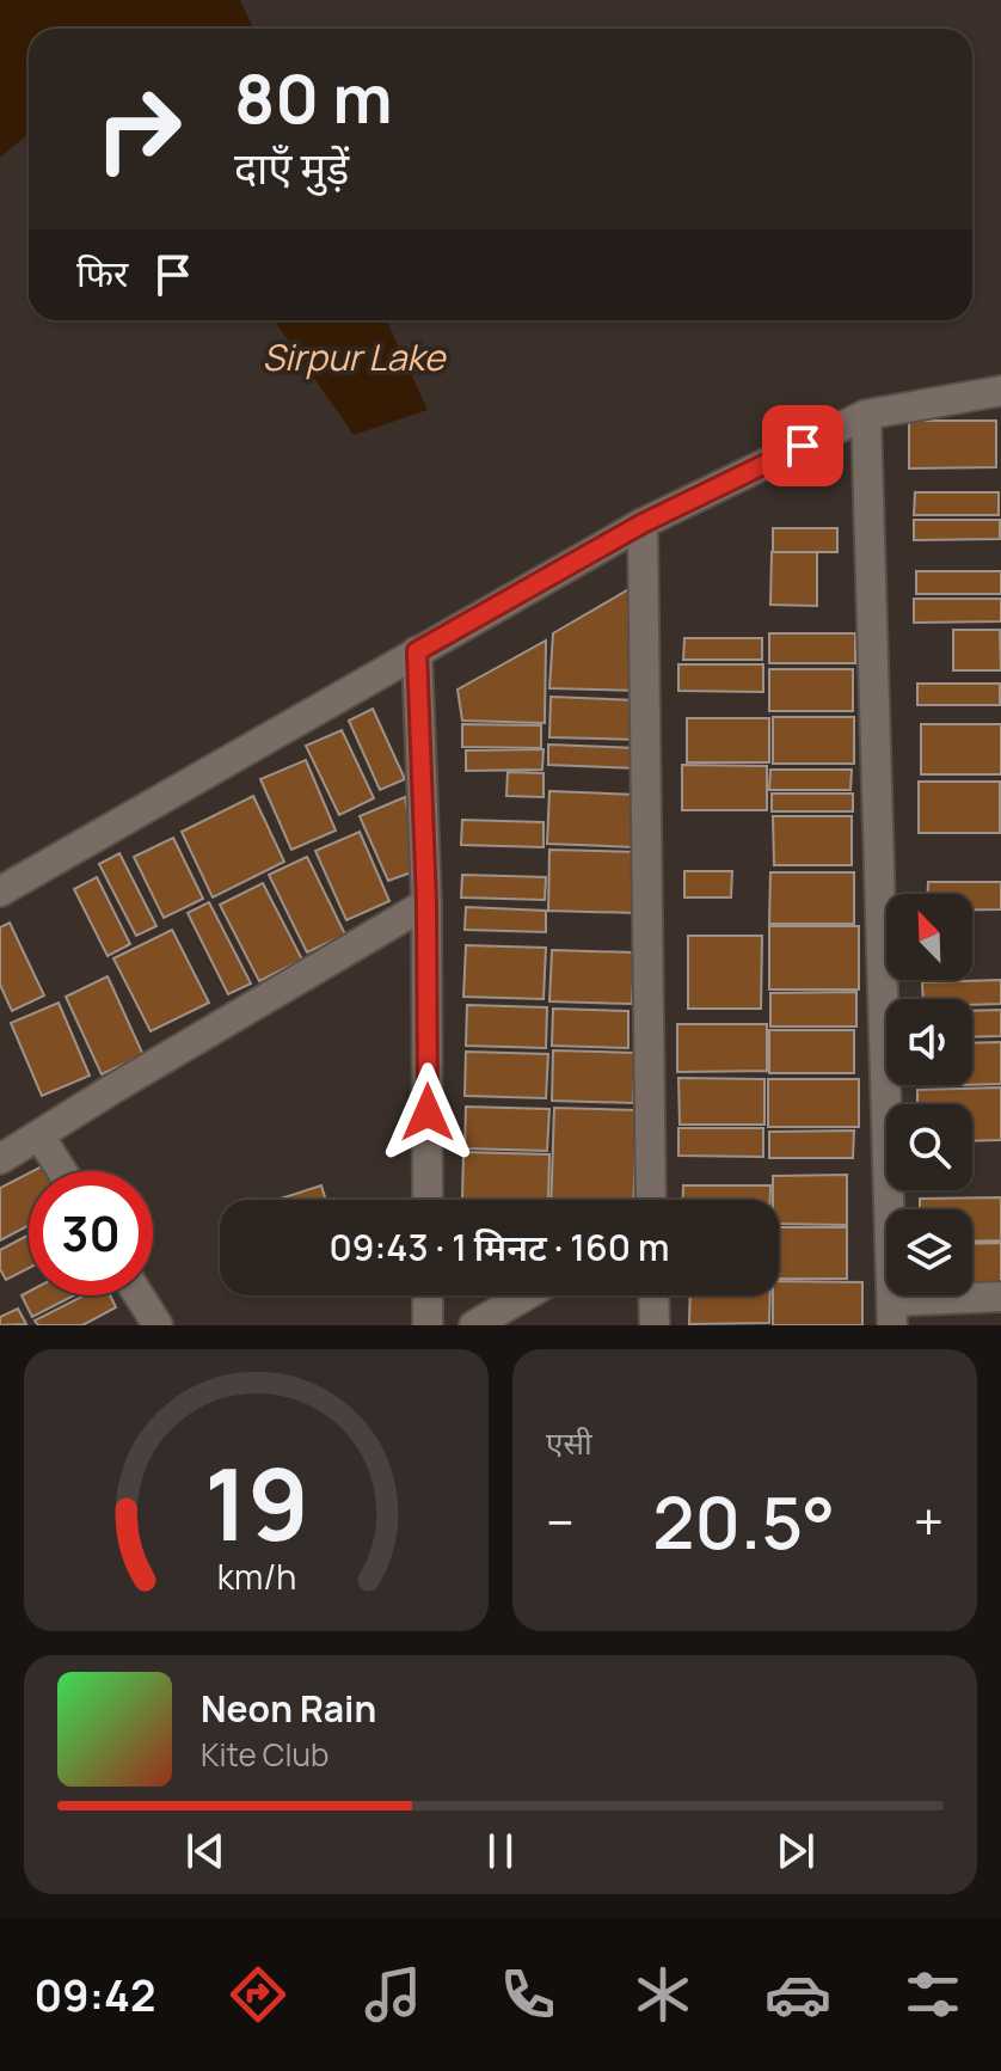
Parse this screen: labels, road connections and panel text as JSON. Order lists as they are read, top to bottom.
{
  "water": ["Sirpur Lake"],
  "north": "top left",
  "page": {
    "turn": ["80 m", "दाएँ मुड़ें"],
    "then": "फिर",
    "limit": "30",
    "trip": "09:43 · 1 मिनट · 160 m",
    "tile": "एसी",
    "heat": ["−", "20.5°", "+"],
    "song": ["Neon Rain", "Kite Club"],
    "tabs": "09:42",
    "gauge": ["19", "km/h"]
  }
}
